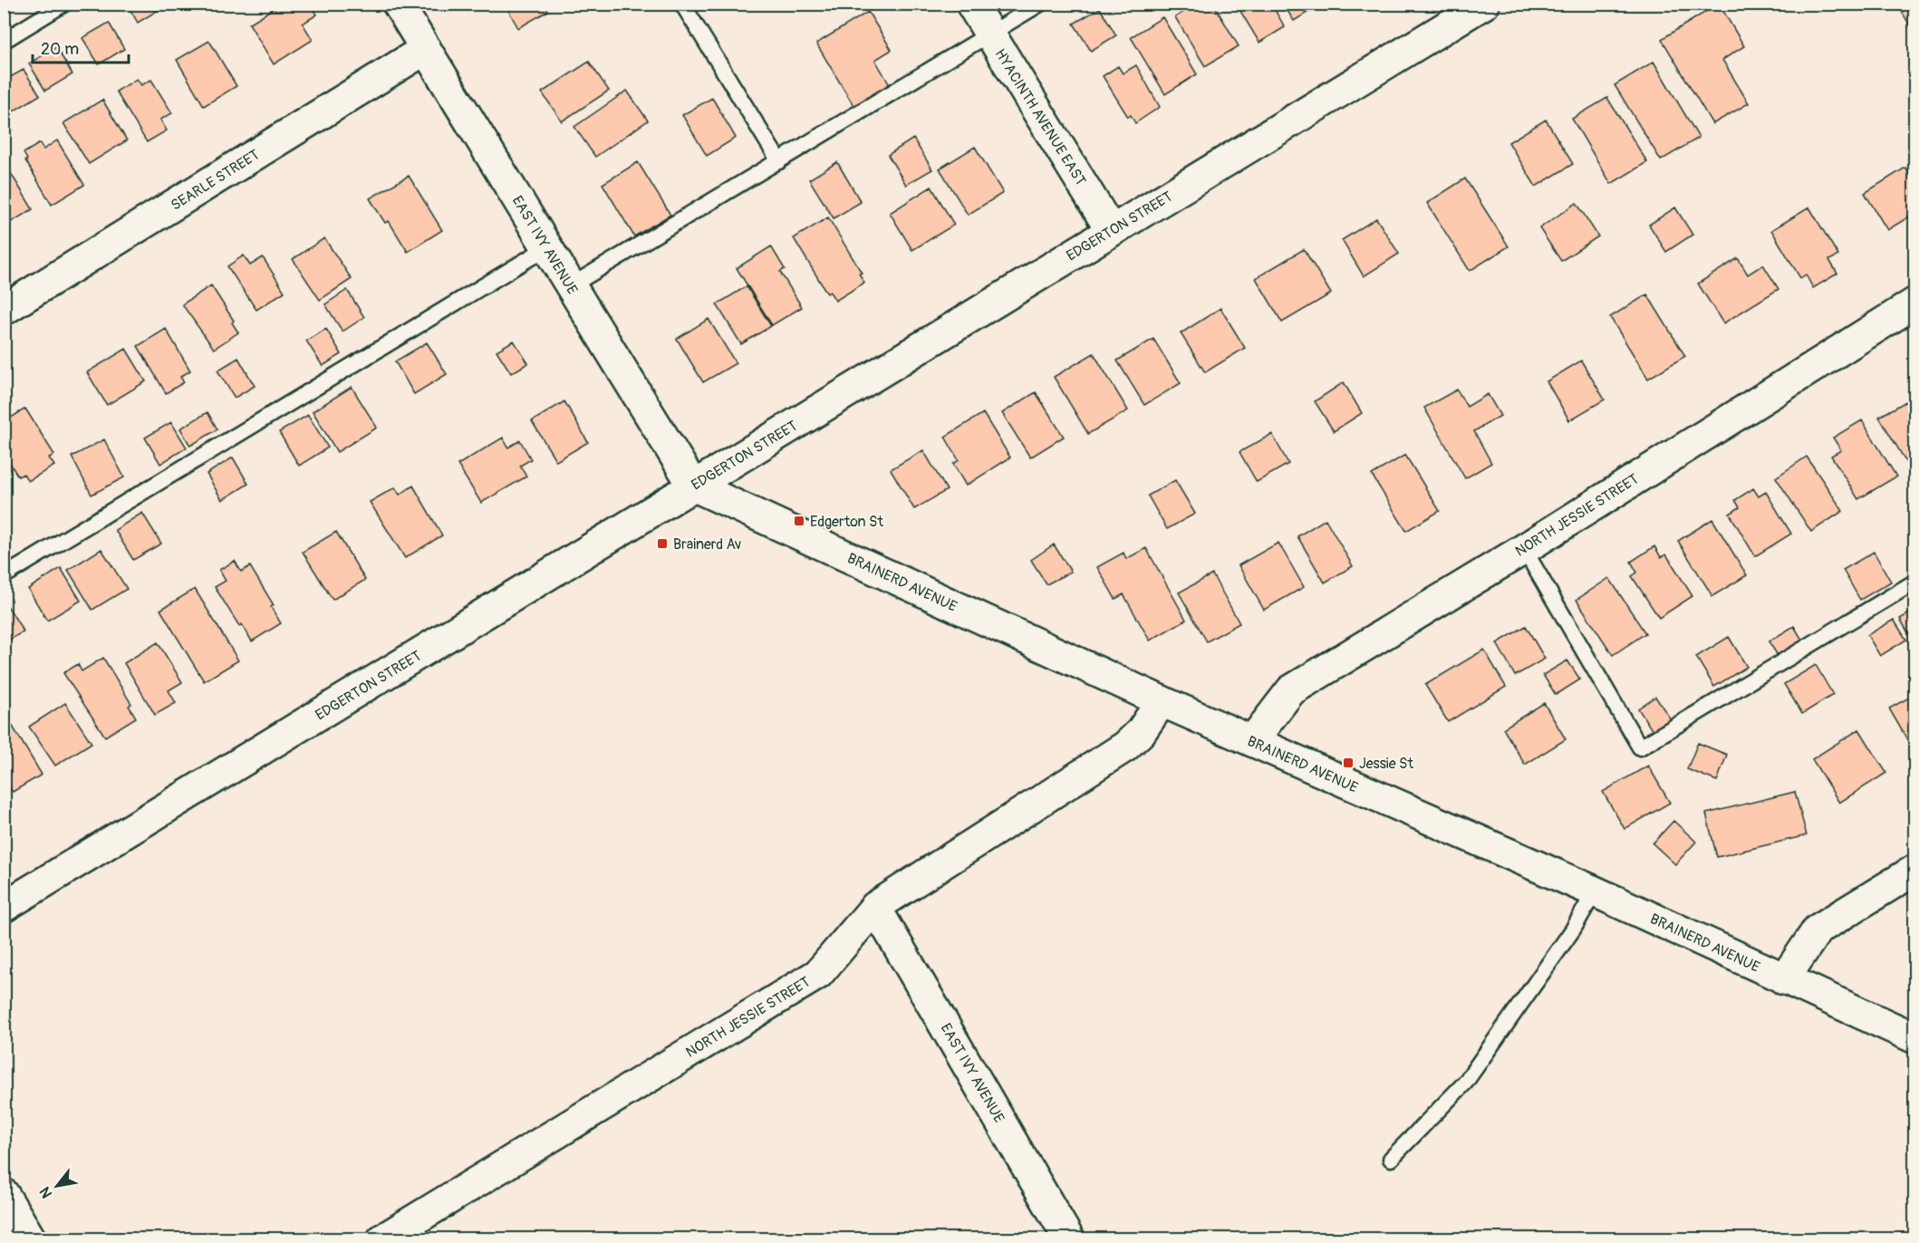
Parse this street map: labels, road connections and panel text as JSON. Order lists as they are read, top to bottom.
{
  "streets": {
    "street": [
      "HYACINTH AVENUE EAST",
      "SEARLE STREET",
      "EDGERTON STREET",
      "EAST IVY AVENUE",
      "NORTH JESSIE STREET",
      "BRAINERD AVENUE"
    ]
  },
  "crossings": [
    ["HYACINTH AVENUE EAST", "EDGERTON STREET"],
    ["SEARLE STREET", "EAST IVY AVENUE"],
    ["EDGERTON STREET", "EAST IVY AVENUE"],
    ["EDGERTON STREET", "BRAINERD AVENUE"],
    ["EAST IVY AVENUE", "NORTH JESSIE STREET"],
    ["EAST IVY AVENUE", "BRAINERD AVENUE"],
    ["NORTH JESSIE STREET", "BRAINERD AVENUE"]
  ],
  "places": {
    "transit": ["Edgerton St", "Brainerd Av", "Jessie St"]
  },
  "scale_bar": "20 m",
  "north": "bottom left"
}
